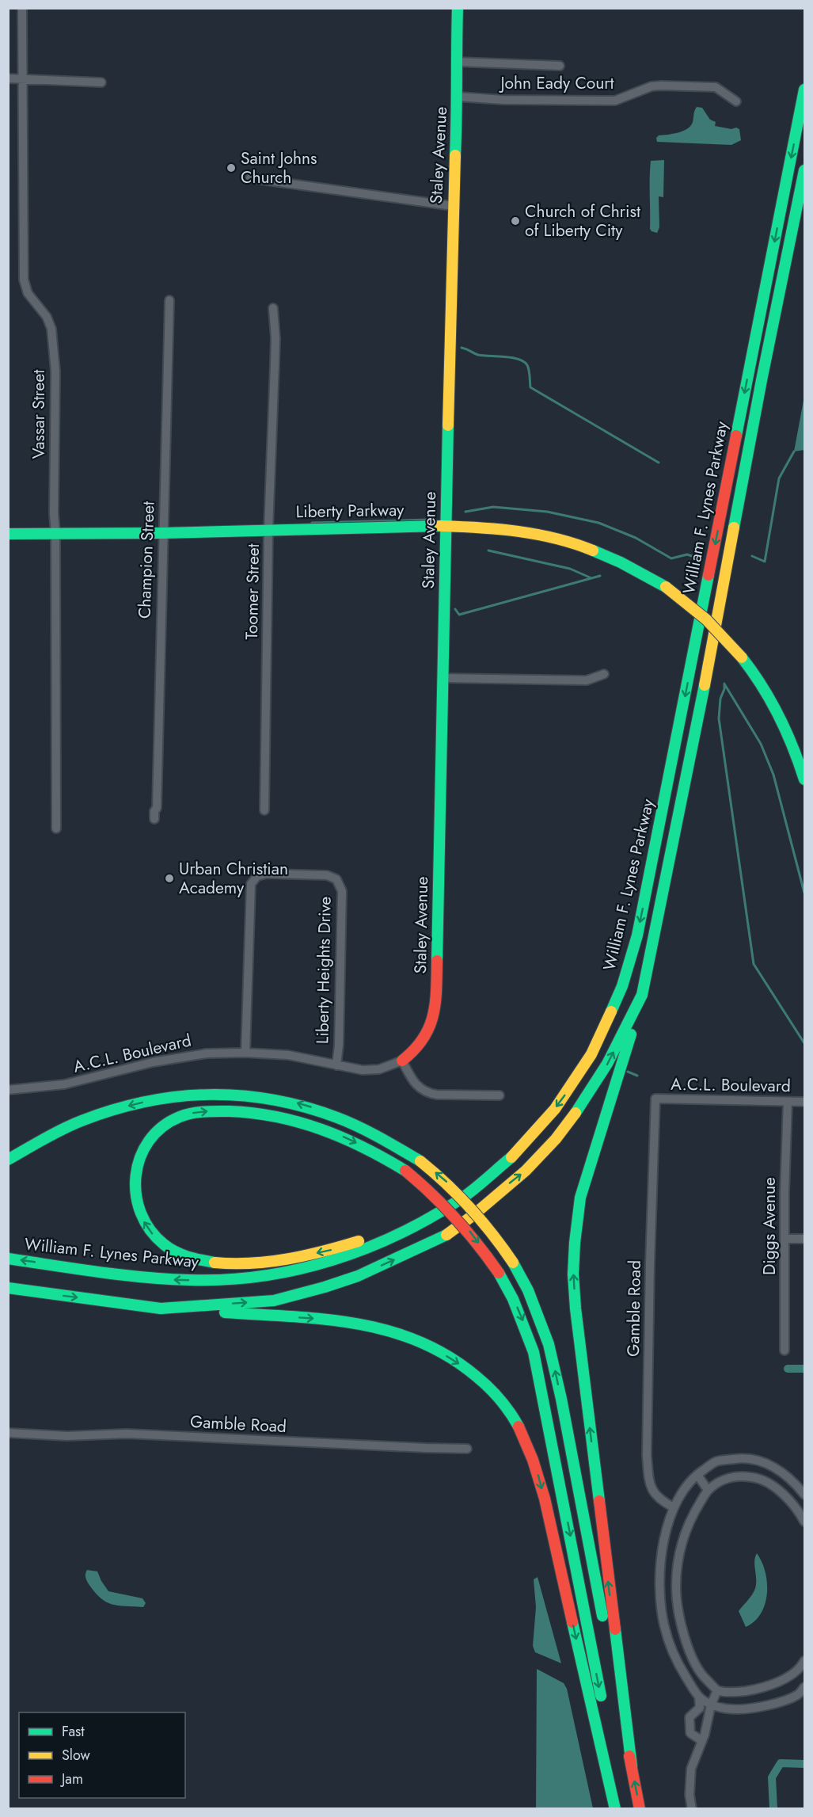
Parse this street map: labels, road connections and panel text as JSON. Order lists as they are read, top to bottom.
{
  "streets": {
    "main road": ["Staley Avenue", "William F. Lynes Parkway", "Liberty Parkway"],
    "street": [
      "John Eady Court",
      "Vassar Street",
      "Champion Street",
      "Toomer Street",
      "Liberty Heights Drive",
      "A.C.L. Boulevard",
      "Diggs Avenue",
      "Gamble Road"
    ]
  },
  "crossings": [
    ["John Eady Court", "Staley Avenue"],
    ["Staley Avenue", "Liberty Parkway"],
    ["Staley Avenue", "A.C.L. Boulevard"],
    ["Vassar Street", "Liberty Parkway"],
    ["Liberty Parkway", "Champion Street"],
    ["Liberty Parkway", "Toomer Street"],
    ["Liberty Heights Drive", "A.C.L. Boulevard"],
    ["A.C.L. Boulevard", "Diggs Avenue"],
    ["A.C.L. Boulevard", "Gamble Road"]
  ],
  "places": ["Saint Johns Church", "Church of Christ of Liberty City", "Urban Christian Academy"],
  "legend": ["Fast", "Slow", "Jam"]
}
